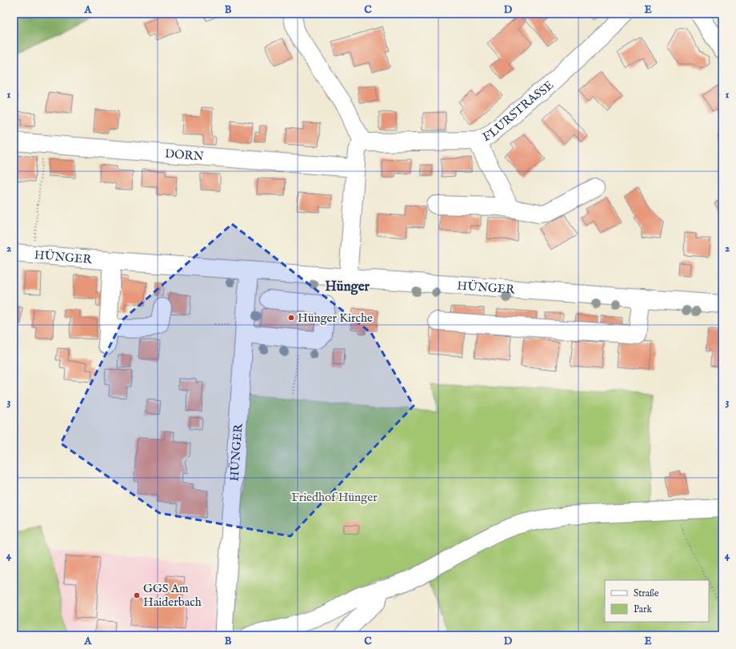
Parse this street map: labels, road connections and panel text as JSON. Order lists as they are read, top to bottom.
{
  "streets": {
    "street": ["FLURSTRASSE", "DORN", "HÜNGER"]
  },
  "districts": ["Hünger"],
  "parks": ["Friedhof Hünger"],
  "places": ["Hünger Kirche", "GGS Am Haiderbach"],
  "legend": ["Straße", "Park"],
  "grid": {
    "columns": [
      "A",
      "B",
      "C",
      "D",
      "E"
    ],
    "rows": [
      "1",
      "2",
      "3",
      "4"
    ]
  }
}
